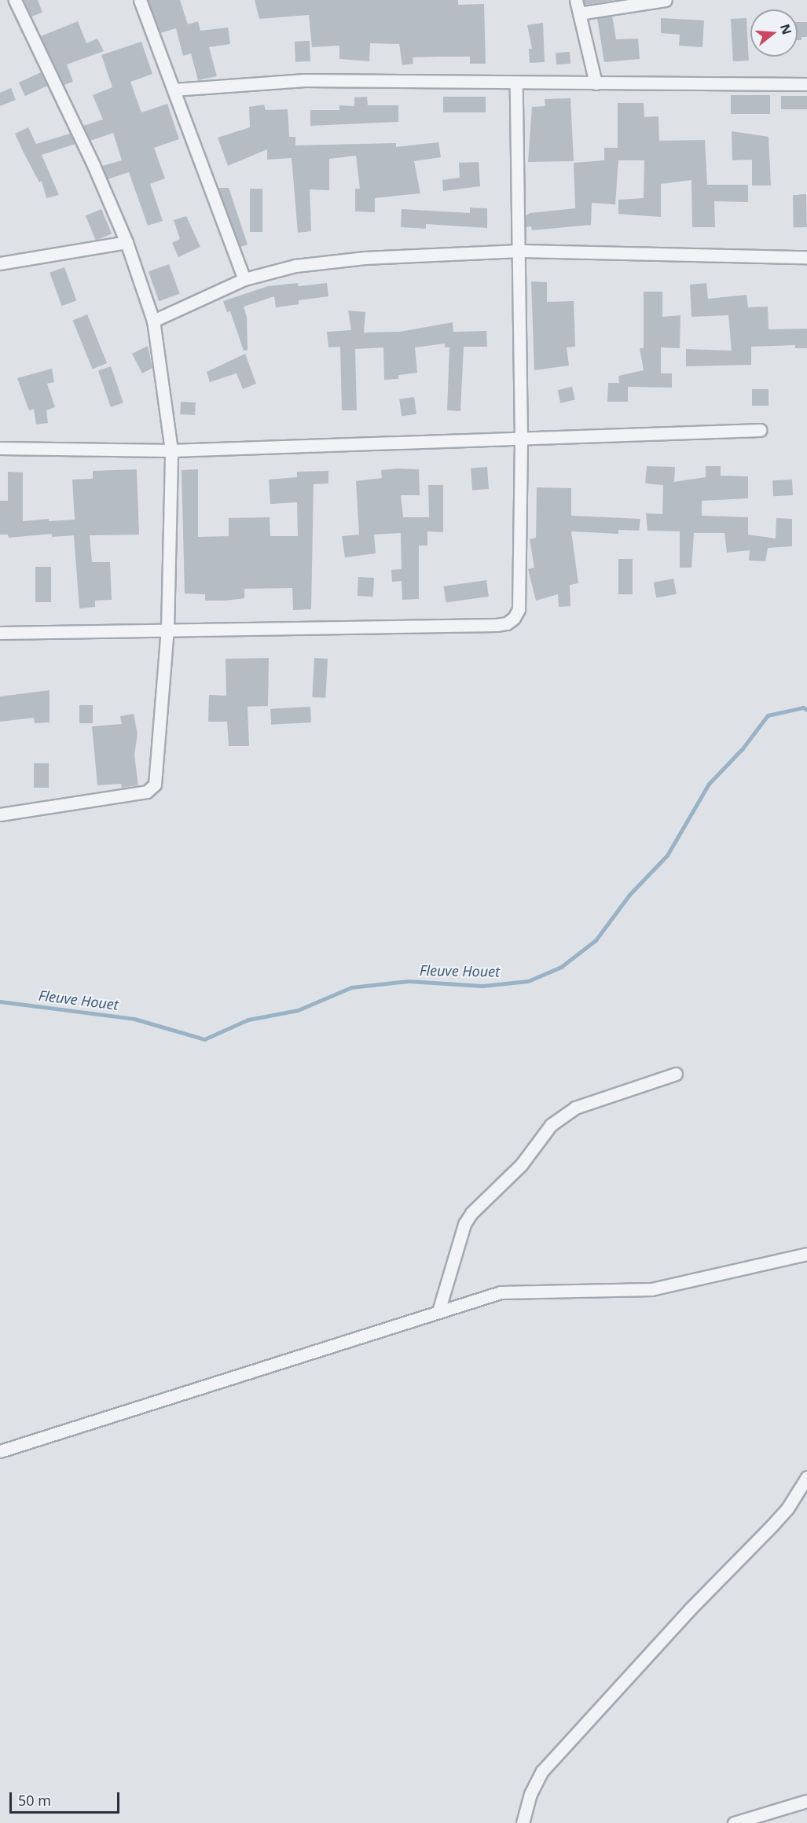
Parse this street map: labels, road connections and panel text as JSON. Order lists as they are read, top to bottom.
{
  "water": ["Fleuve Houet"],
  "scale_bar": "50 m",
  "north": "right"
}
